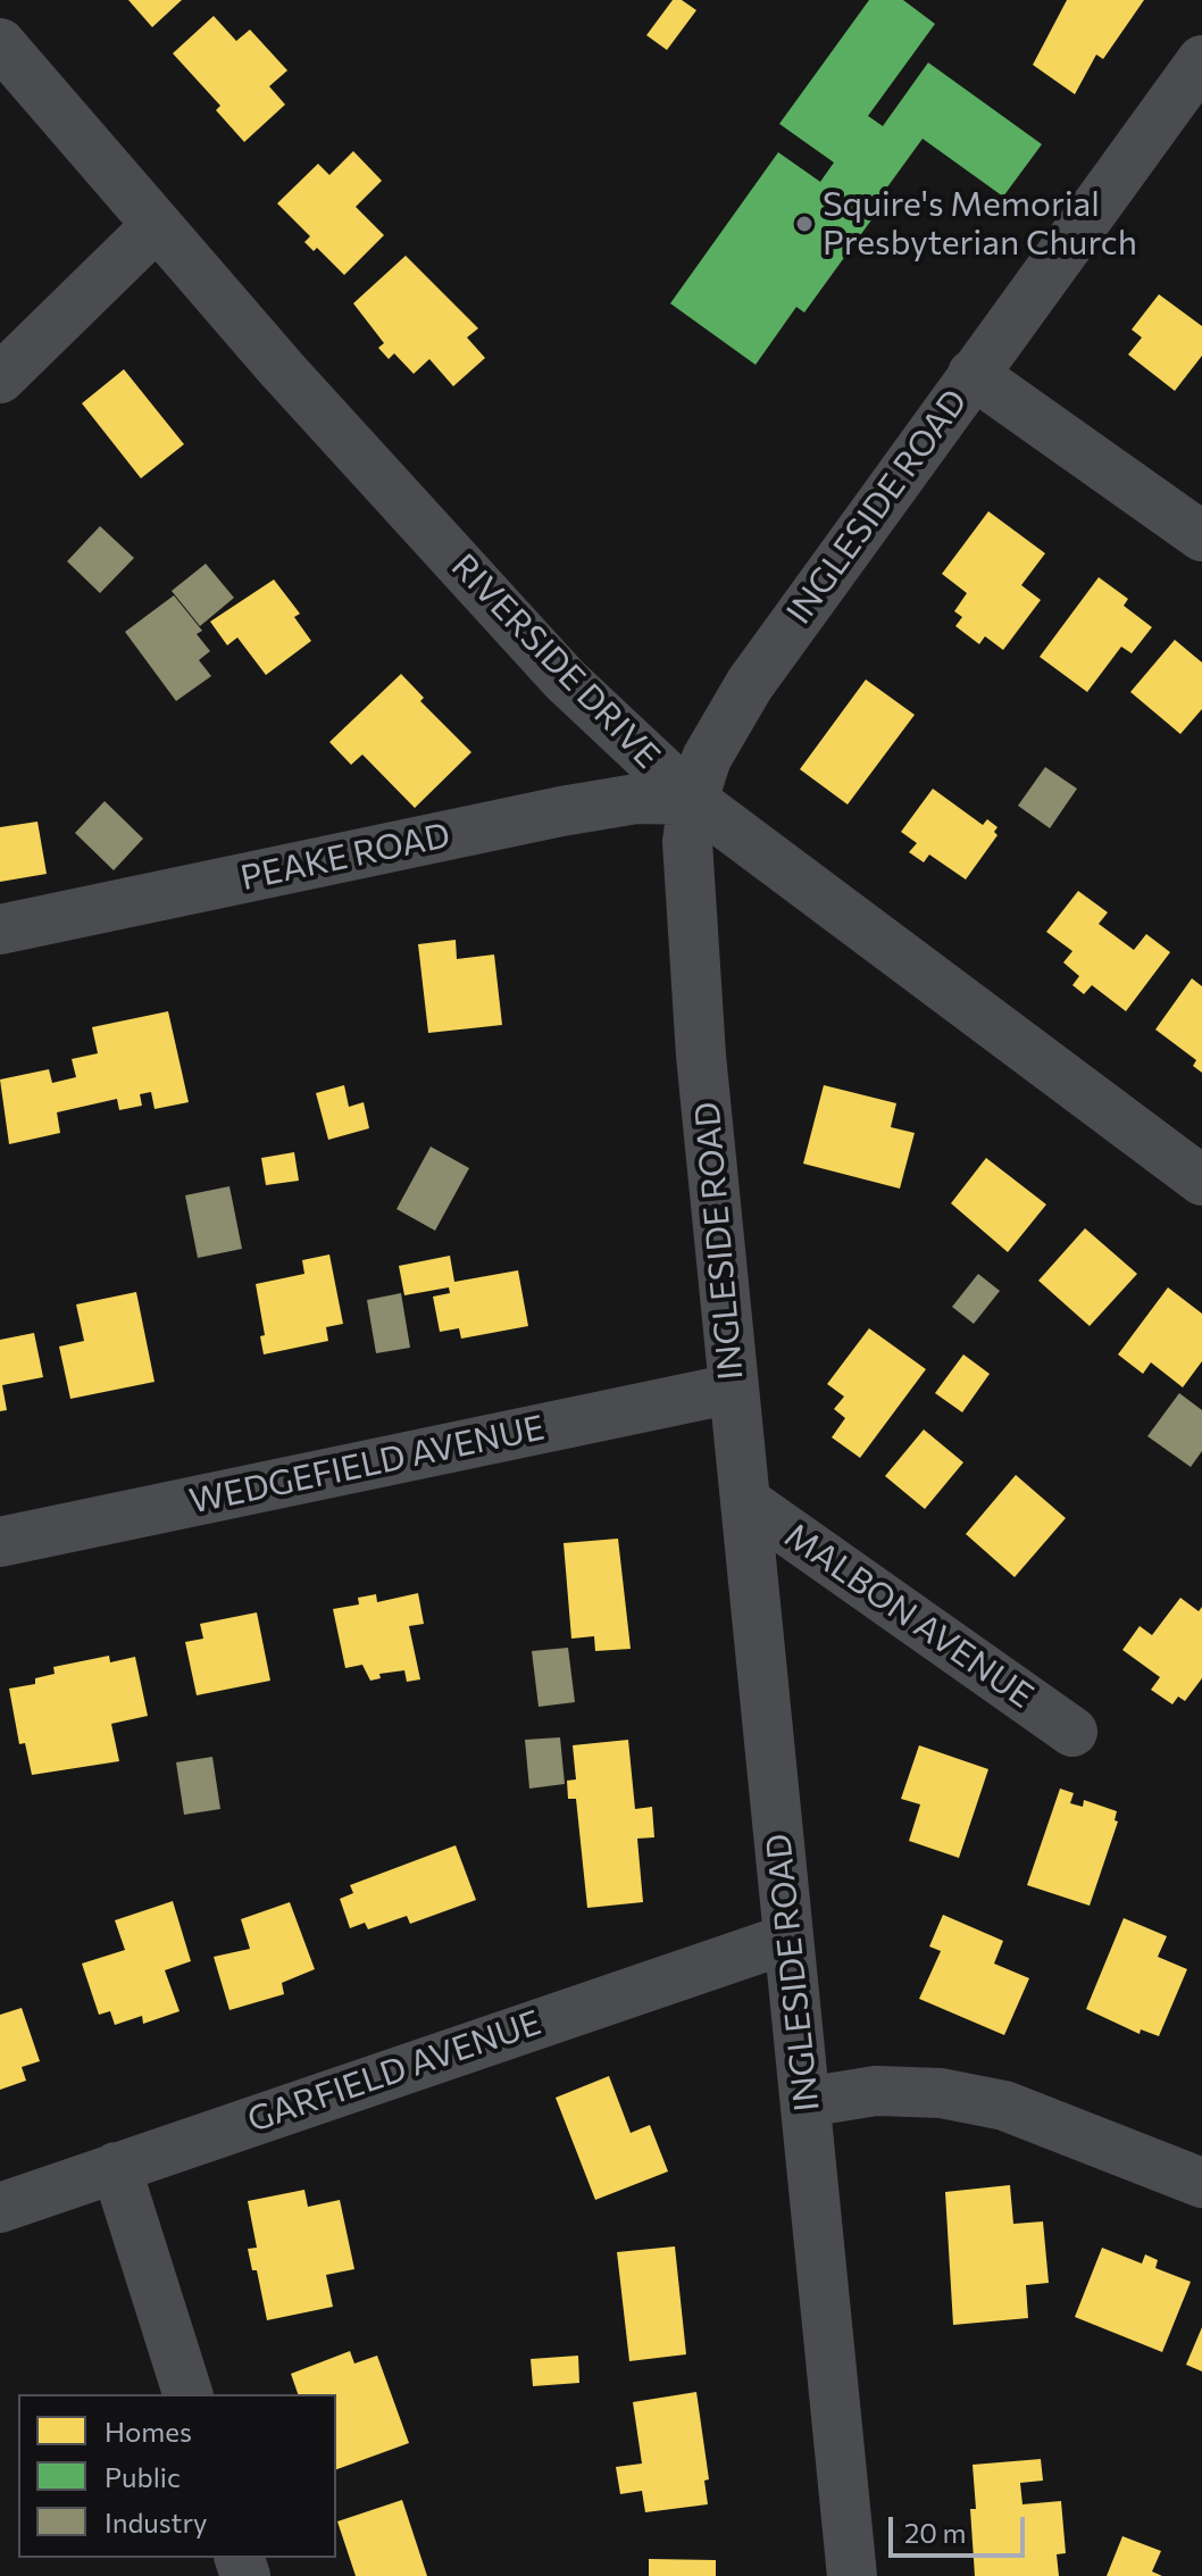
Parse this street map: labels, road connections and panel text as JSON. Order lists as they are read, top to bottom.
{
  "streets": {
    "street": [
      "INGLESIDE ROAD",
      "RIVERSIDE DRIVE",
      "PEAKE ROAD",
      "WEDGEFIELD AVENUE",
      "MALBON AVENUE",
      "GARFIELD AVENUE"
    ]
  },
  "crossings": [
    ["INGLESIDE ROAD", "RIVERSIDE DRIVE"],
    ["INGLESIDE ROAD", "PEAKE ROAD"],
    ["INGLESIDE ROAD", "WEDGEFIELD AVENUE"],
    ["INGLESIDE ROAD", "MALBON AVENUE"],
    ["INGLESIDE ROAD", "GARFIELD AVENUE"],
    ["RIVERSIDE DRIVE", "PEAKE ROAD"]
  ],
  "places": ["Squire's Memorial Presbyterian Church"],
  "legend": ["Homes", "Public", "Industry"],
  "scale_bar": "20 m"
}
